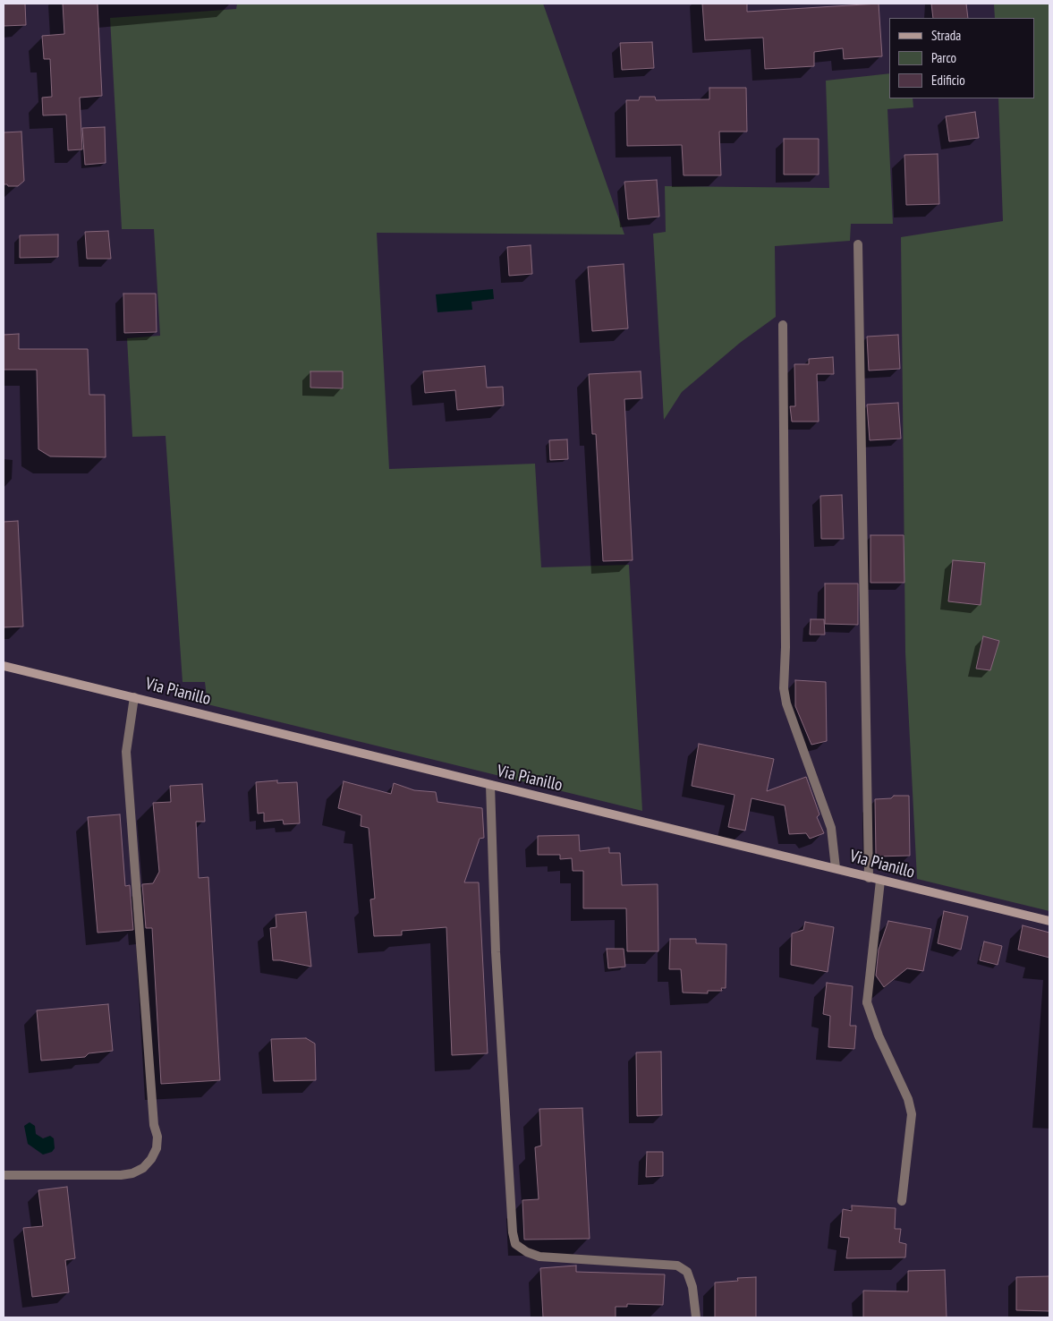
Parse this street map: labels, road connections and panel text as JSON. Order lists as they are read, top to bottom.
{
  "streets": {
    "street": ["Via Pianillo"]
  },
  "legend": ["Strada", "Parco", "Edificio"]
}
